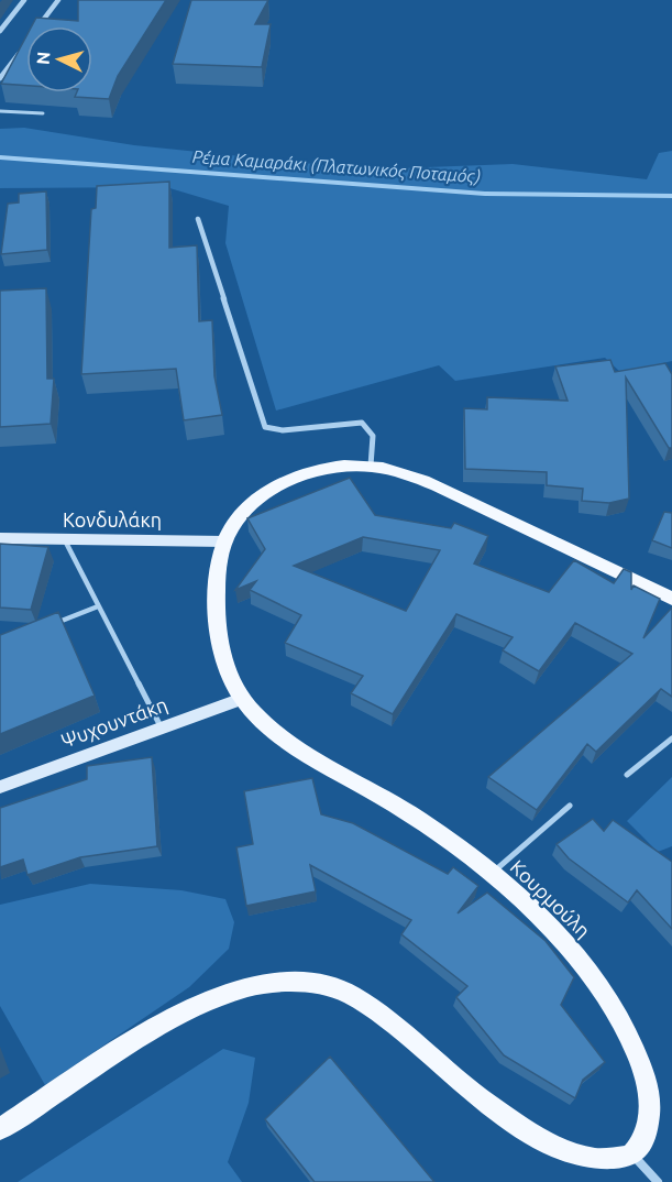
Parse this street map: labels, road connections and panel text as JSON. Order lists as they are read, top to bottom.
{
  "streets": {
    "main road": ["Κονδυλάκη", "Ψυχουντάκη", "Κουρμούλη"]
  },
  "crossings": [
    ["Κονδυλάκη", "Κουρμούλη"],
    ["Ψυχουντάκη", "Κουρμούλη"]
  ],
  "water": ["Ρέμα Καμαράκι (Πλατωνικός Ποταμός)"],
  "north": "left"
}
